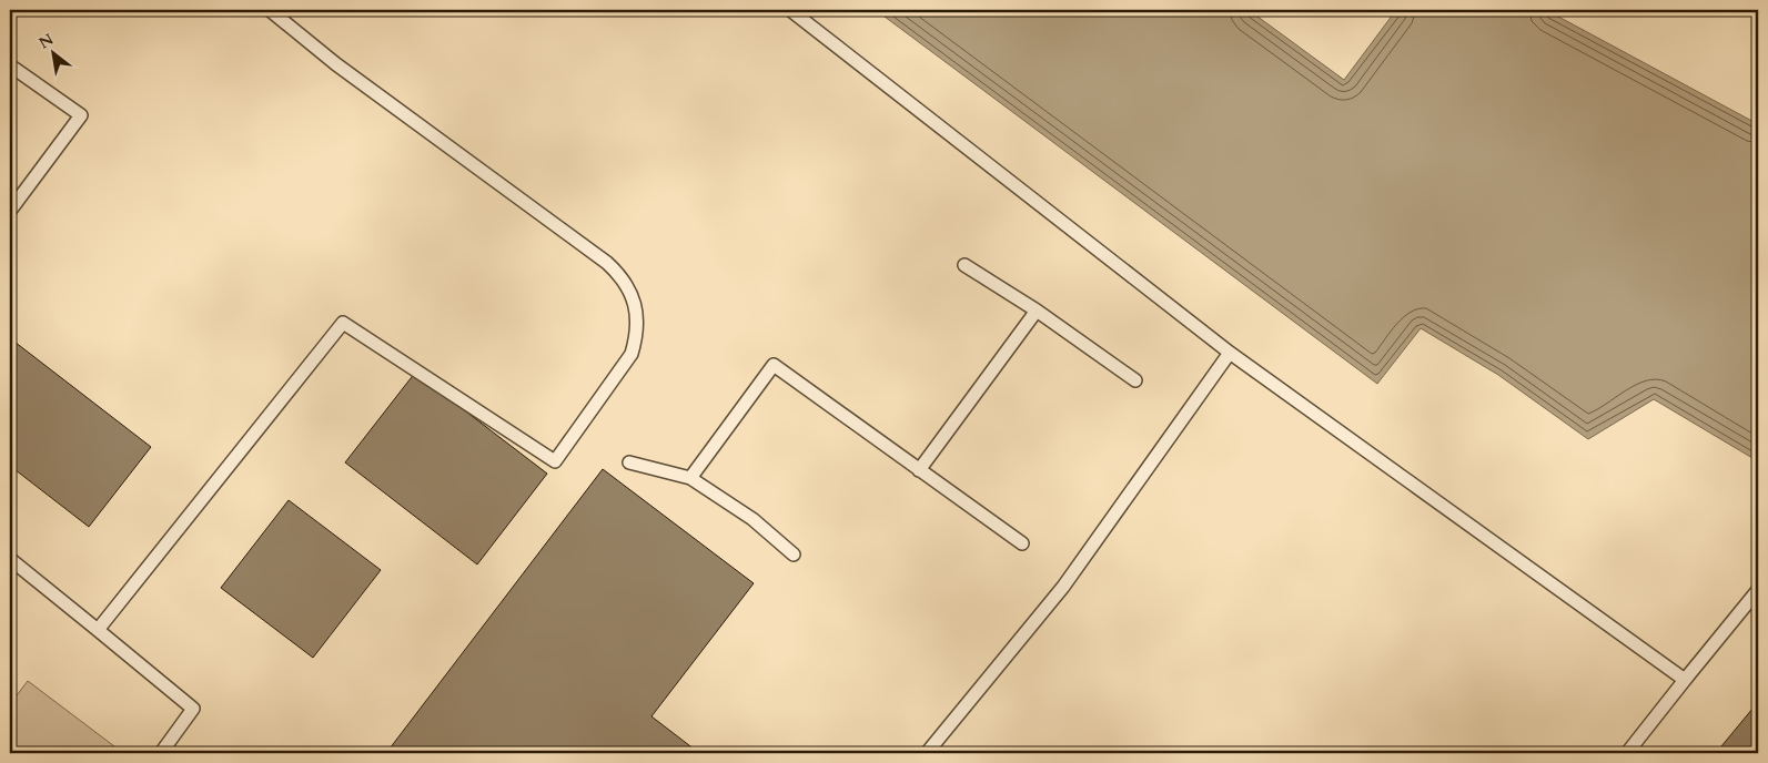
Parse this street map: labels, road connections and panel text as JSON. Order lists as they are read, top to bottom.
{
  "north": "top left"
}
